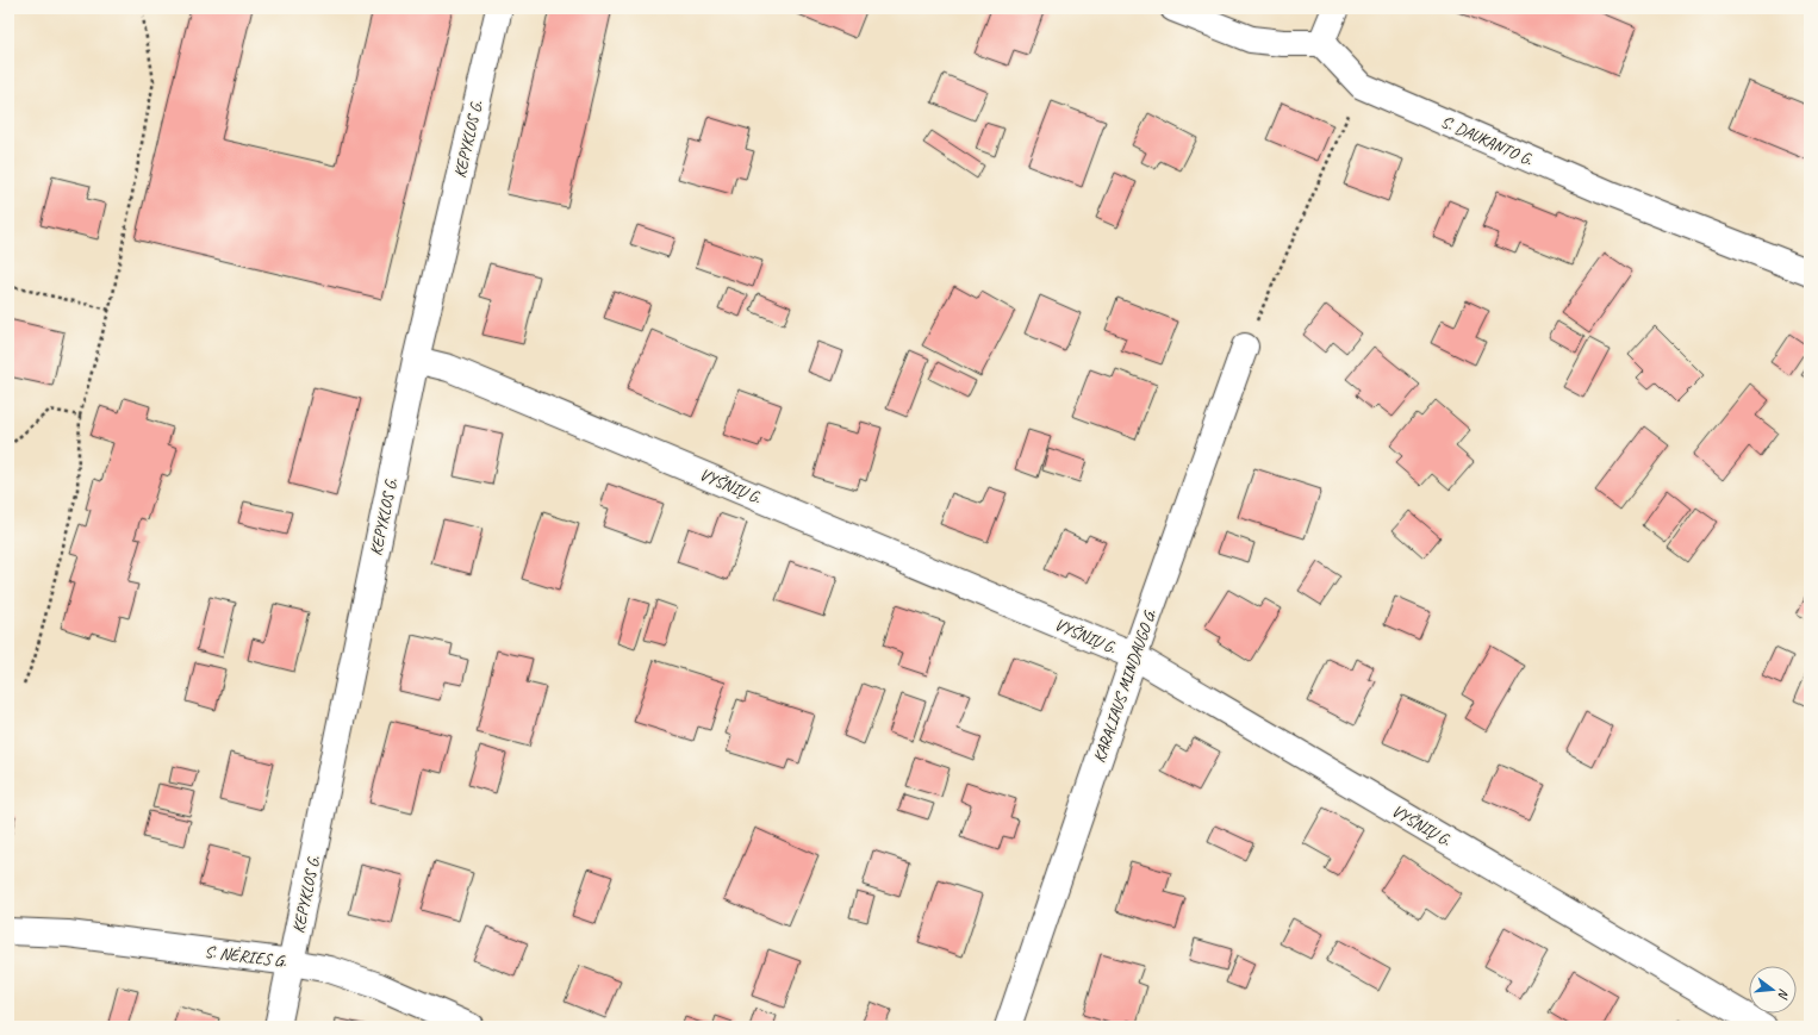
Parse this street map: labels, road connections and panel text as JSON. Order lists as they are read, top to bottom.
{
  "streets": {
    "street": [
      "KEPYKLOS G.",
      "S. DAUKANTO G.",
      "VYŠNIŲ G.",
      "KARALIAUS MINDAUGO G.",
      "S. NĖRIES G."
    ]
  },
  "crossings": [
    ["KEPYKLOS G.", "VYŠNIŲ G."],
    ["KEPYKLOS G.", "S. NĖRIES G."],
    ["VYŠNIŲ G.", "KARALIAUS MINDAUGO G."]
  ],
  "north": "right"
}
